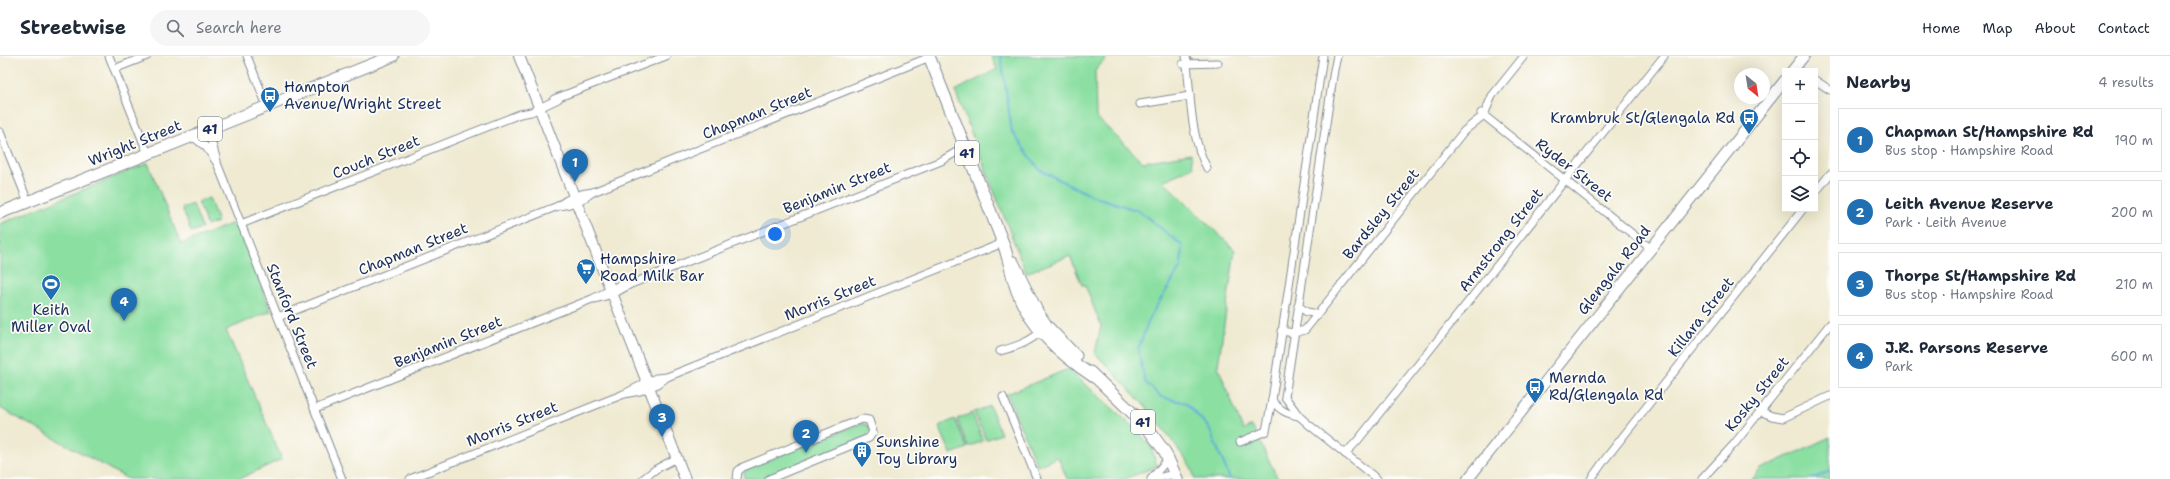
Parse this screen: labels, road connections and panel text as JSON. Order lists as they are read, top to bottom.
{
  "streets": {
    "main road": ["41", "Wright Street"],
    "street": [
      "Chapman Street",
      "Couch Street",
      "Ryder Street",
      "Benjamin Street",
      "Bardsley Street",
      "Armstrong Street",
      "Glengala Road",
      "Morris Street",
      "Stanford Street",
      "Killara Street",
      "Kosky Street"
    ]
  },
  "crossings": [
    ["Chapman Street", "41"],
    ["Chapman Street", "Stanford Street"],
    ["41", "Benjamin Street"],
    ["41", "Morris Street"],
    ["Wright Street", "Stanford Street"],
    ["Couch Street", "Stanford Street"],
    ["Ryder Street", "Bardsley Street"],
    ["Ryder Street", "Armstrong Street"],
    ["Ryder Street", "Glengala Road"],
    ["Benjamin Street", "Stanford Street"]
  ],
  "places": {
    "bus stop": ["Hampton Avenue/Wright Street", "Krambruk St/Glengala Rd", "Mernda Rd/Glengala Rd"],
    "supermarket": ["Hampshire Road Milk Bar"],
    "sports": ["Keith Miller Oval"],
    "building": ["Sunshine Toy Library"]
  },
  "north": "bottom right",
  "page": {
    "header": "Streetwise",
    "search": "Search here",
    "nav": [
      "Home",
      "Map",
      "About",
      "Contact"
    ],
    "heading": ["Nearby", "4 results"],
    "map_buttons": ["+", "−"],
    "list": [
      {
        "mark": "1",
        "name": "Chapman St/Hampshire Rd",
        "note": "Bus stop · Hampshire Road",
        "value": "190 m"
      },
      {
        "mark": "2",
        "name": "Leith Avenue Reserve",
        "note": "Park · Leith Avenue",
        "value": "200 m"
      },
      {
        "mark": "3",
        "name": "Thorpe St/Hampshire Rd",
        "note": "Bus stop · Hampshire Road",
        "value": "210 m"
      },
      {
        "mark": "4",
        "name": "J.R. Parsons Reserve",
        "note": "Park",
        "value": "600 m"
      }
    ],
    "pins": [
      "1",
      "4",
      "3",
      "2"
    ]
  }
}
